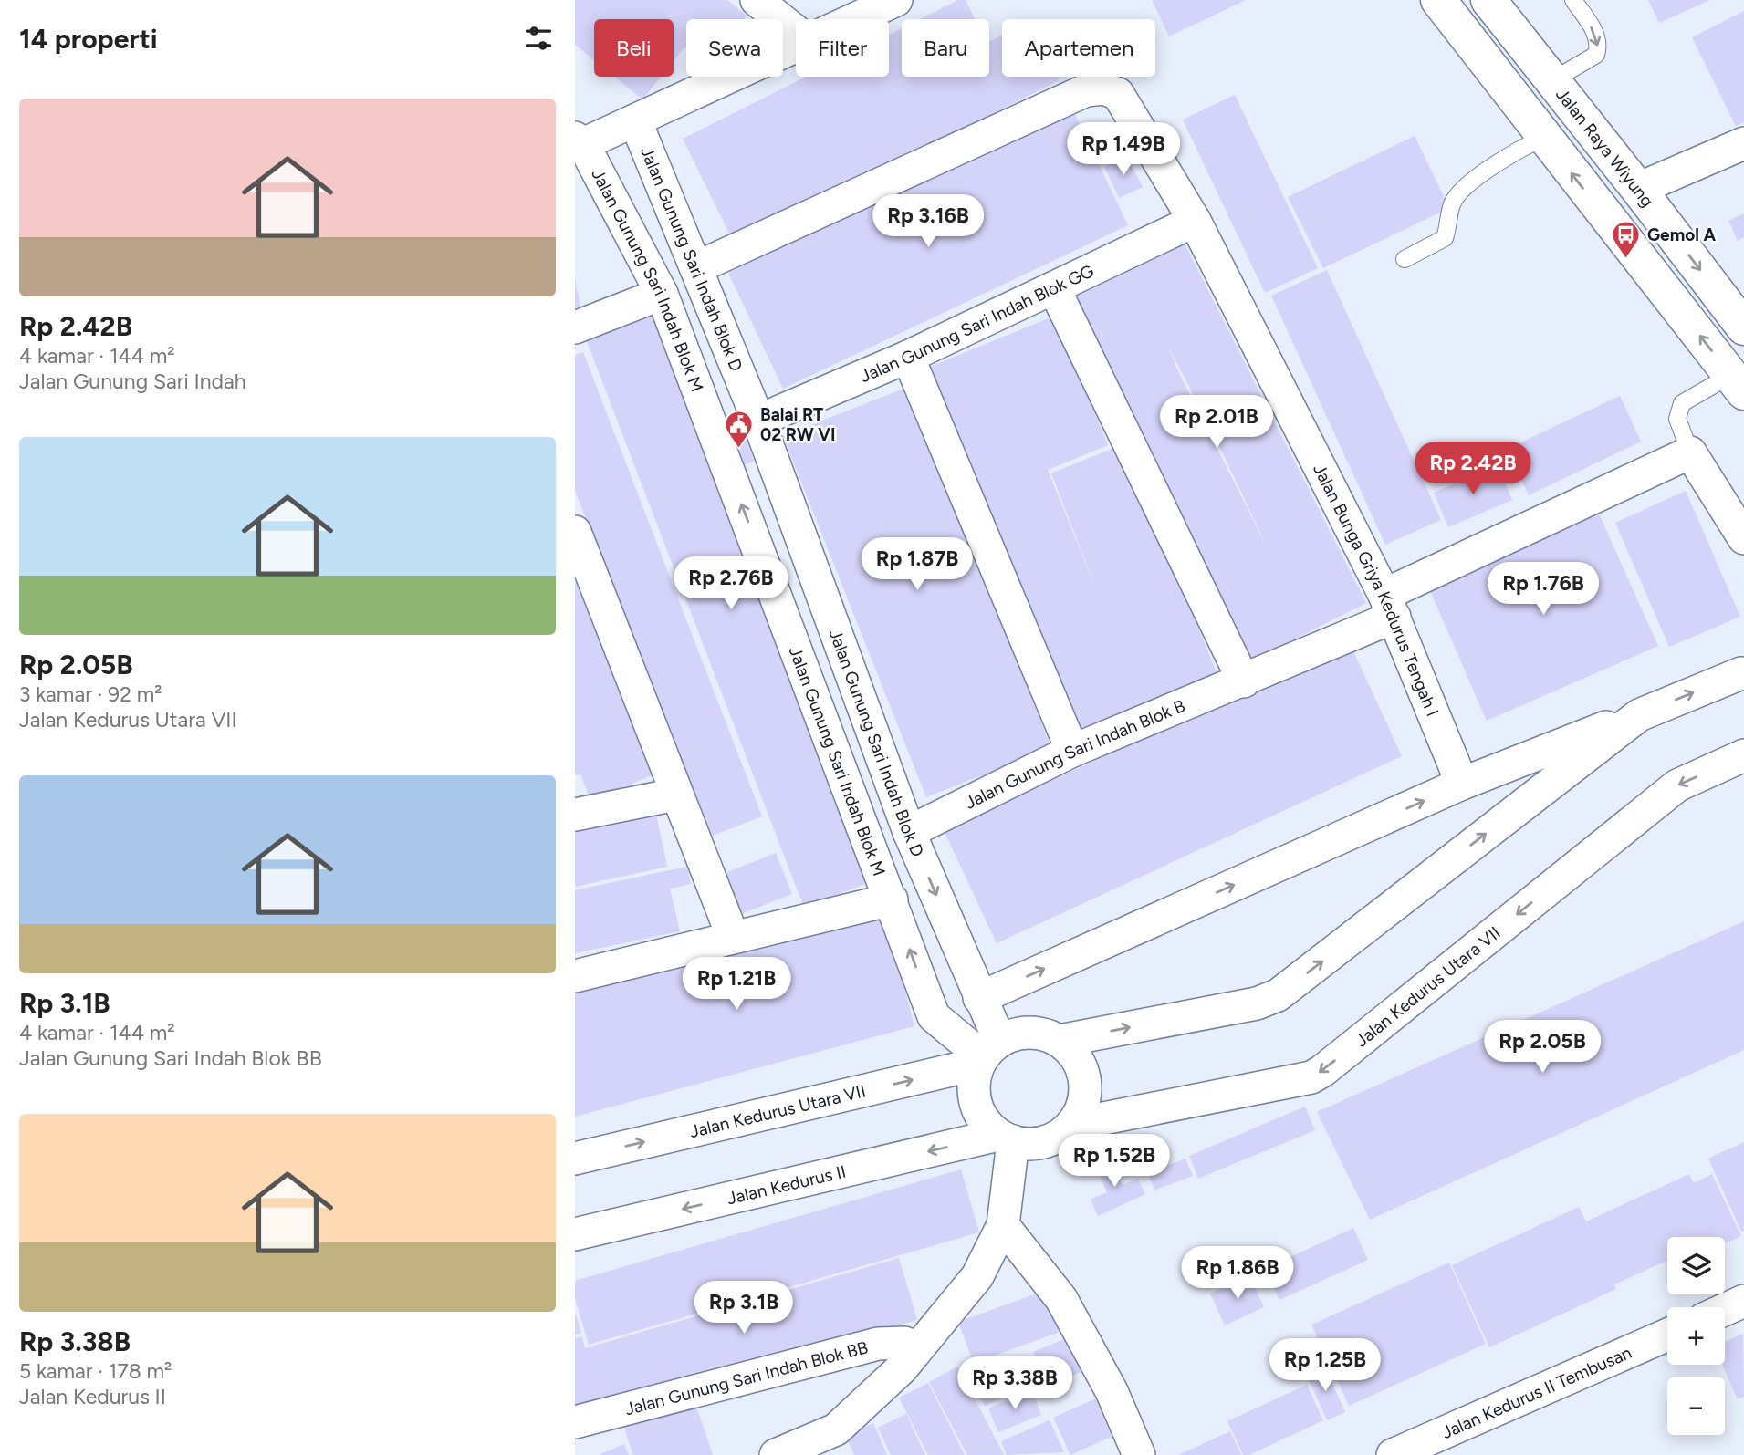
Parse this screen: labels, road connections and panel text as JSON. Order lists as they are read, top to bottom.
{
  "streets": {
    "main road": ["Jalan Raya Wiyung"],
    "street": [
      "Jalan Gunung Sari Indah Blok D",
      "Jalan Gunung Sari Indah Blok M",
      "Jalan Gunung Sari Indah Blok GG",
      "Jalan Bunga Griya Kedurus Tengah I",
      "Jalan Gunung Sari Indah Blok B",
      "Jalan Kedurus Utara VII",
      "Jalan Kedurus II",
      "Jalan Gunung Sari Indah Blok BB",
      "Jalan Kedurus II Tembusan"
    ]
  },
  "crossings": [
    ["Jalan Gunung Sari Indah Blok D", "Jalan Gunung Sari Indah Blok M"],
    ["Jalan Gunung Sari Indah Blok D", "Jalan Gunung Sari Indah Blok GG"],
    ["Jalan Gunung Sari Indah Blok D", "Jalan Bunga Griya Kedurus Tengah I"],
    ["Jalan Gunung Sari Indah Blok D", "Jalan Gunung Sari Indah Blok B"],
    ["Jalan Gunung Sari Indah Blok D", "Jalan Kedurus Utara VII"],
    ["Jalan Gunung Sari Indah Blok D", "Jalan Kedurus II"],
    ["Jalan Gunung Sari Indah Blok M", "Jalan Kedurus Utara VII"],
    ["Jalan Gunung Sari Indah Blok M", "Jalan Kedurus II"],
    ["Jalan Gunung Sari Indah Blok GG", "Jalan Bunga Griya Kedurus Tengah I"],
    ["Jalan Bunga Griya Kedurus Tengah I", "Jalan Gunung Sari Indah Blok B"],
    ["Jalan Kedurus Utara VII", "Jalan Kedurus II"]
  ],
  "places": {
    "bus stop": ["Gemol A"],
    "public building": ["Balai RT 02 RW VI"]
  },
  "page": {
    "heading": "14 properti",
    "chip": [
      "Beli",
      "Sewa",
      "Filter",
      "Baru",
      "Apartemen"
    ],
    "list": [
      {
        "name": "Rp 2.42B",
        "note": "4 kamar · 144 m² · Jalan Gunung Sari Indah"
      },
      {
        "name": "Rp 2.05B",
        "note": "3 kamar · 92 m² · Jalan Kedurus Utara VII"
      },
      {
        "name": "Rp 3.1B",
        "note": "4 kamar · 144 m² · Jalan Gunung Sari Indah Blok BB"
      },
      {
        "name": "Rp 3.38B",
        "note": "5 kamar · 178 m² · Jalan Kedurus II"
      }
    ],
    "price": [
      "Rp 1.49B",
      "Rp 3.16B",
      "Rp 2.01B",
      "Rp 2.42B",
      "Rp 1.87B",
      "Rp 2.76B",
      "Rp 1.76B",
      "Rp 1.21B",
      "Rp 2.05B",
      "Rp 1.52B",
      "Rp 1.86B",
      "Rp 3.1B",
      "Rp 1.25B",
      "Rp 3.38B"
    ],
    "map_buttons": ["+", "−"]
  }
}
